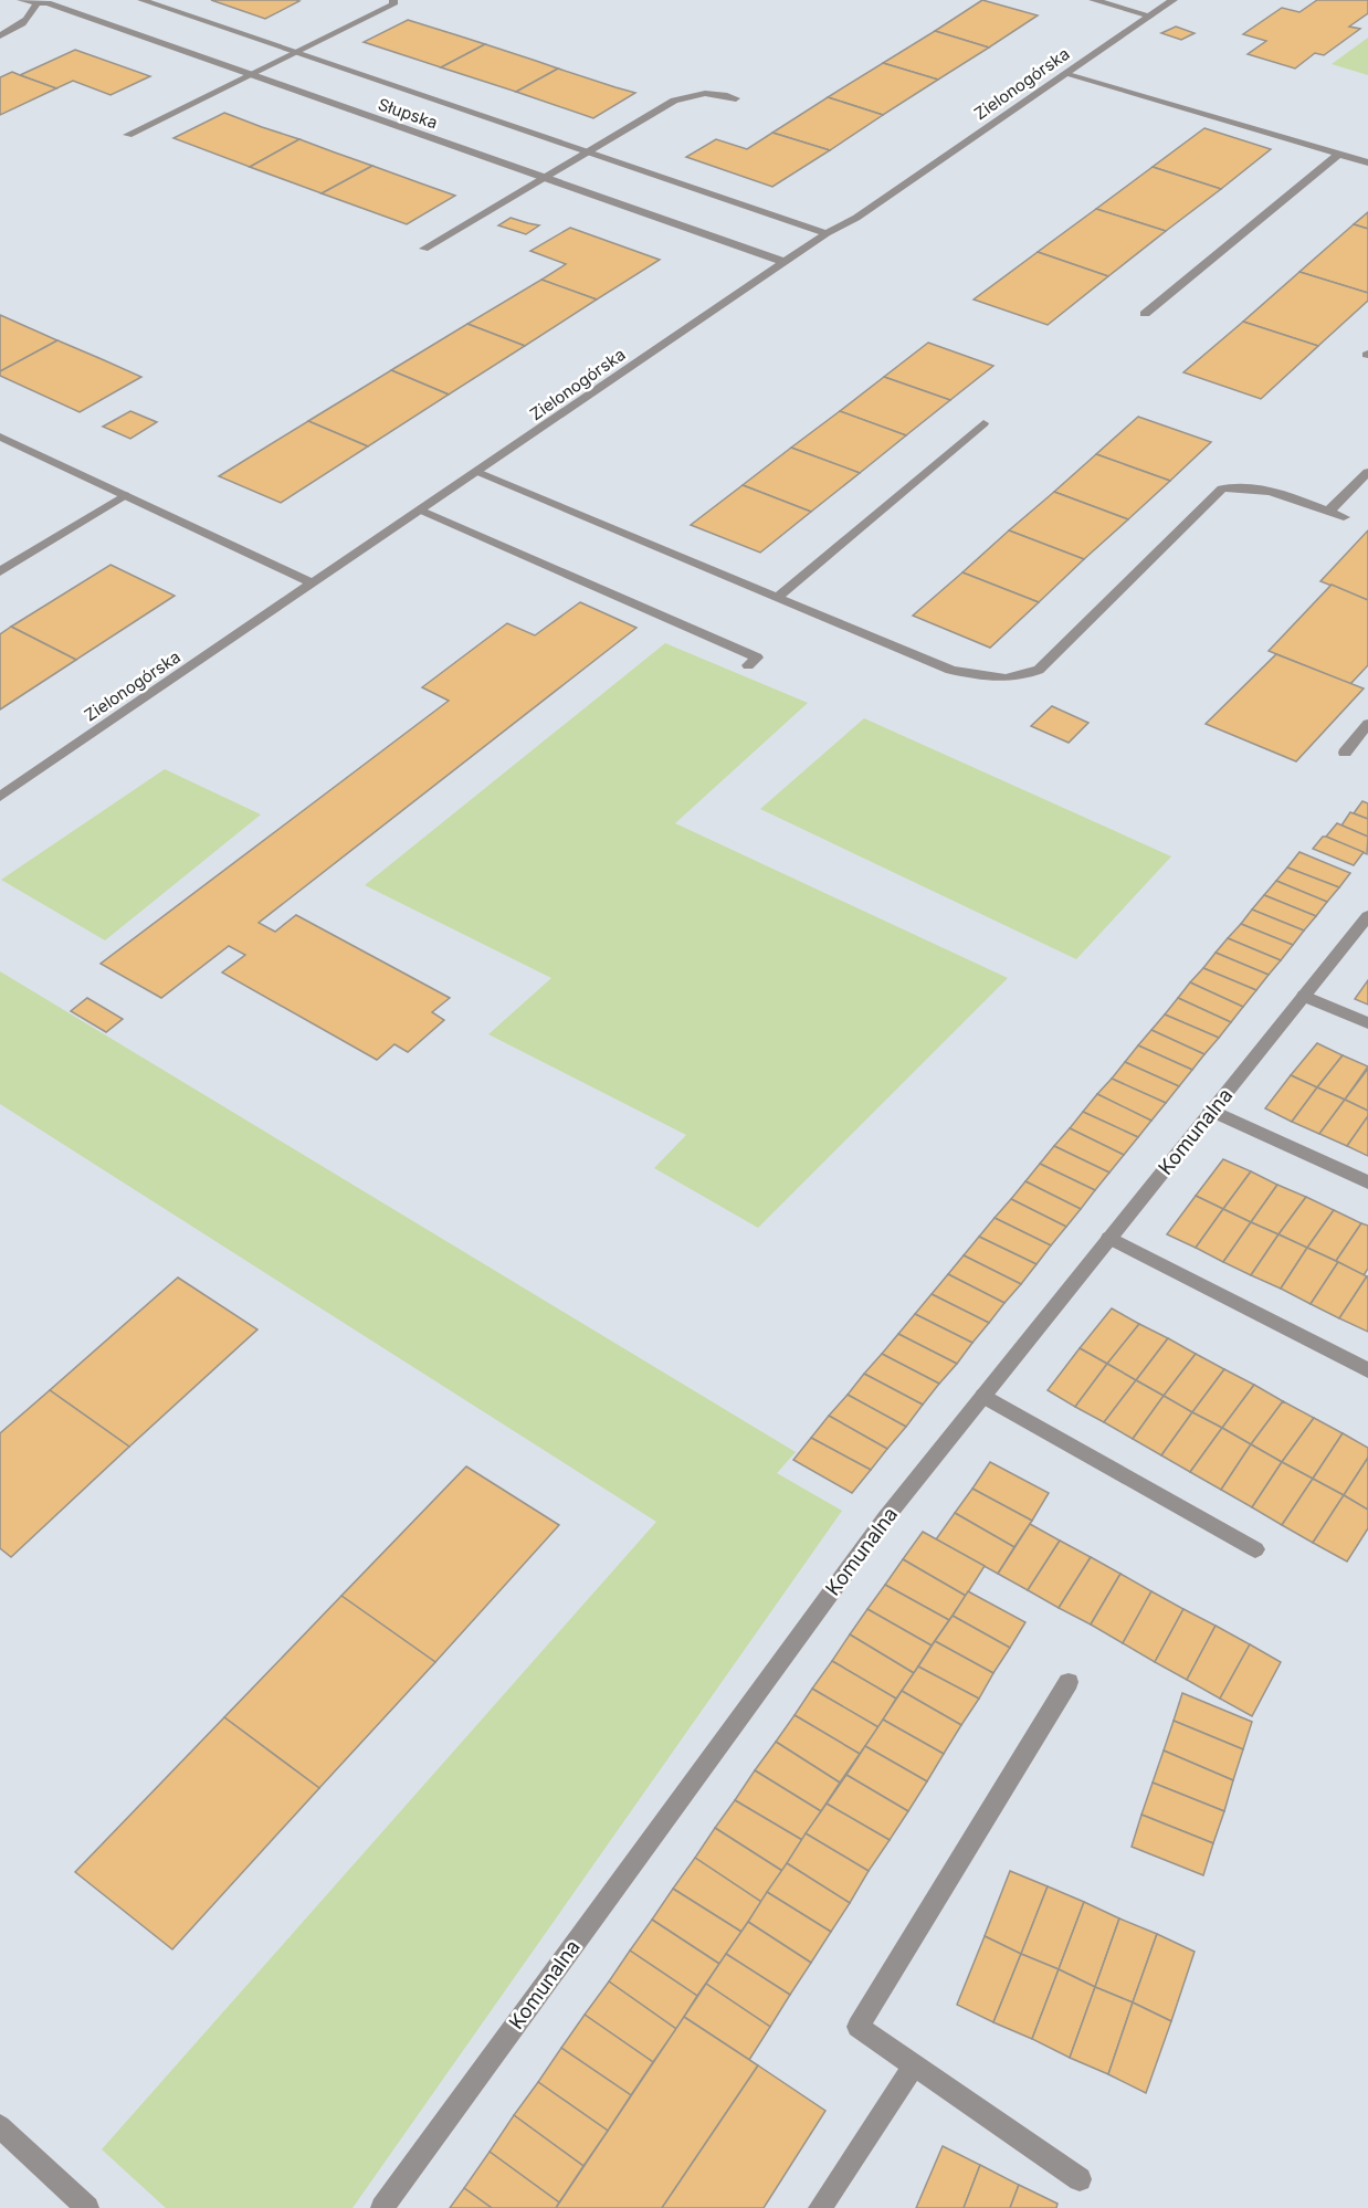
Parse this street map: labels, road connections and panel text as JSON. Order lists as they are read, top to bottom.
{
  "streets": {
    "street": ["Zielonogórska", "Słupska", "Komunalna"]
  },
  "crossings": [
    ["Zielonogórska", "Słupska"]
  ]
}
